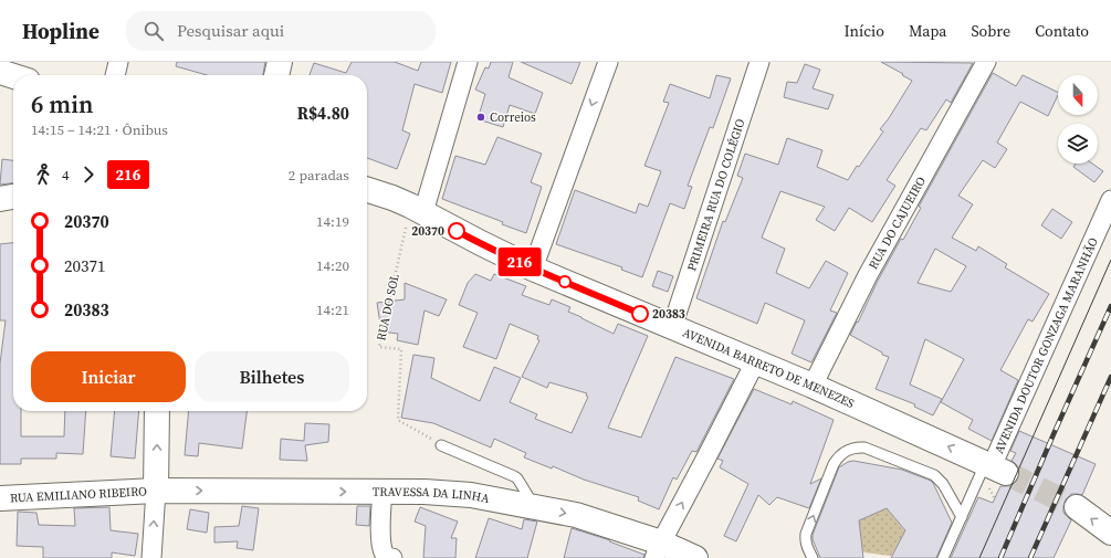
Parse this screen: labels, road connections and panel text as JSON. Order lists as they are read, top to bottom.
{
  "streets": {
    "main road": ["AVENIDA BARRETO DE MENEZES", "RUA EMILIANO RIBEIRO", "TRAVESSA DA LINHA"],
    "street": ["PRIMEIRA RUA DO COLÉGIO", "RUA DO CAJUEIRO", "AVENIDA DOUTOR GONZAGA MARANHÃO"],
    "path": ["RUA DO SOL"]
  },
  "crossings": [
    ["PRIMEIRA RUA DO COLÉGIO", "AVENIDA BARRETO DE MENEZES"],
    ["RUA DO CAJUEIRO", "AVENIDA BARRETO DE MENEZES"],
    ["RUA DO SOL", "AVENIDA BARRETO DE MENEZES"],
    ["AVENIDA DOUTOR GONZAGA MARANHÃO", "AVENIDA BARRETO DE MENEZES"],
    ["RUA EMILIANO RIBEIRO", "TRAVESSA DA LINHA"]
  ],
  "one_way": ["TRAVESSA DA LINHA"],
  "places": ["Correios", "20370", "20383"],
  "lines": ["bus line 216"],
  "north": "bottom",
  "page": {
    "header": "Hopline",
    "search": "Pesquisar aqui",
    "nav": [
      "Início",
      "Mapa",
      "Sobre",
      "Contato"
    ],
    "on_map": "216",
    "heading": ["6 min", "14:15 – 14:21 · Ônibus", "R$4.80"],
    "legs": ["4", "216", "2 paradas"],
    "list": [
      {
        "name": "20370",
        "value": "14:19"
      },
      {
        "name": "20371",
        "value": "14:20"
      },
      {
        "name": "20383",
        "value": "14:21"
      }
    ],
    "buttons": ["Iniciar", "Bilhetes"]
  }
}
